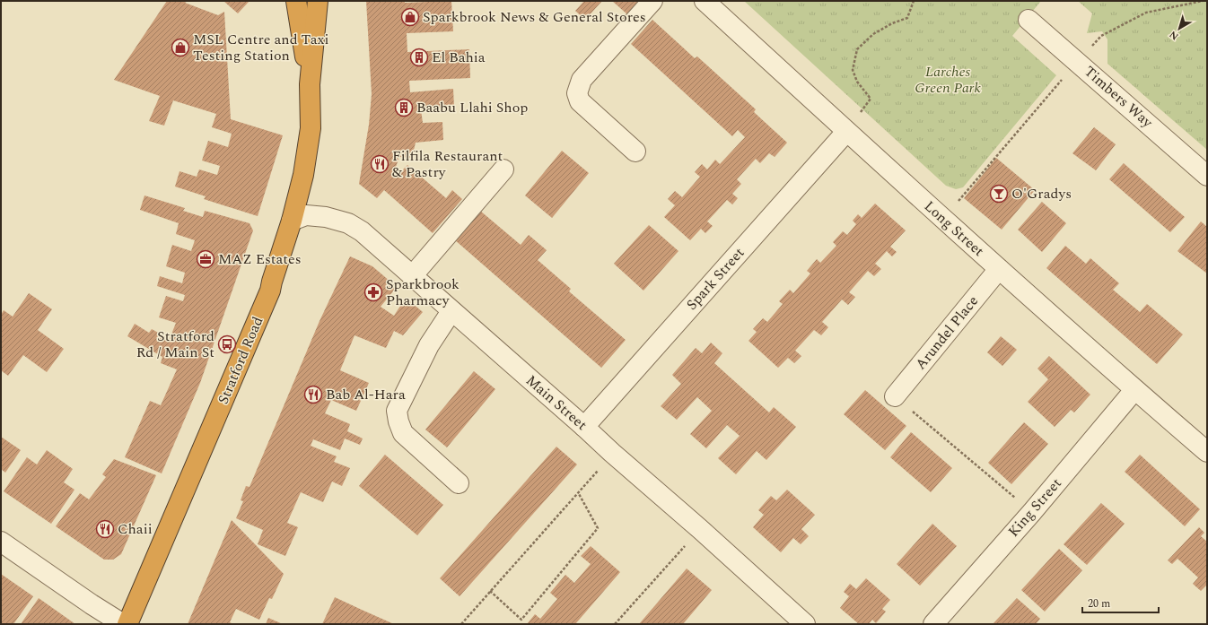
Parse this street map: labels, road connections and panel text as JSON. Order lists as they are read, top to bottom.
{
  "streets": {
    "highway": ["Stratford Road"],
    "street": [
      "Timbers Way",
      "Long Street",
      "Spark Street",
      "Arundel Place",
      "Main Street",
      "King Street"
    ]
  },
  "crossings": [
    ["Long Street", "Spark Street"],
    ["Long Street", "Arundel Place"],
    ["Long Street", "King Street"],
    ["Spark Street", "Main Street"],
    ["Stratford Road", "Main Street"]
  ],
  "parks": ["Larches Green Park"],
  "places": {
    "shop": ["Sparkbrook News & General Stores", "MSL Centre and Taxi Testing Station"],
    "building": ["El Bahia", "Baabu Llahi Shop"],
    "restaurant": ["Filfila Restaurant & Pastry", "Bab Al-Hara", "Chaii"],
    "bar": ["O'Gradys"],
    "office": ["MAZ Estates"],
    "pharmacy": ["Sparkbrook Pharmacy"],
    "bus stop": ["Stratford Rd / Main St"]
  },
  "scale_bar": "20 m",
  "north": "bottom left"
}
